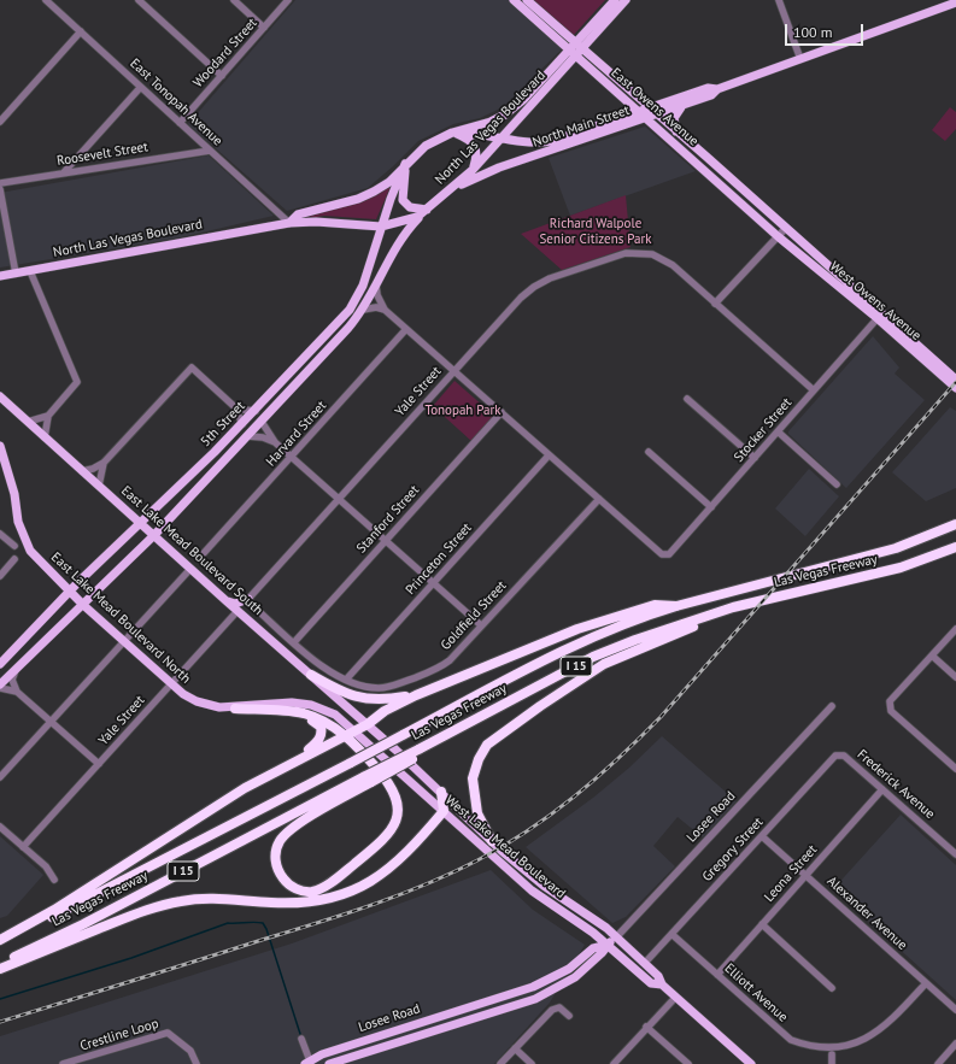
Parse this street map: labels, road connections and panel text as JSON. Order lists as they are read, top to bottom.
{
  "streets": {
    "highway": ["Las Vegas Freeway", "I 15"],
    "main road": [
      "East Owens Avenue",
      "North Main Street",
      "North Las Vegas Boulevard",
      "West Owens Avenue",
      "5th Street",
      "East Lake Mead Boulevard South",
      "East Lake Mead Boulevard North",
      "Losee Road",
      "West Lake Mead Boulevard"
    ],
    "street": [
      "Woodard Street",
      "East Tonopah Avenue",
      "Roosevelt Street",
      "Yale Street",
      "Stocker Street",
      "Harvard Street",
      "Stanford Street",
      "Princeton Street",
      "Goldfield Street",
      "Frederick Avenue",
      "Gregory Street",
      "Leona Street",
      "Alexander Avenue",
      "Elliott Avenue",
      "Crestline Loop"
    ]
  },
  "crossings": [
    ["Woodard Street", "East Tonopah Avenue"],
    ["East Tonopah Avenue", "North Las Vegas Boulevard"],
    ["East Tonopah Avenue", "Roosevelt Street"],
    ["East Owens Avenue", "North Main Street"],
    ["East Owens Avenue", "North Las Vegas Boulevard"],
    ["East Owens Avenue", "West Owens Avenue"],
    ["North Main Street", "North Las Vegas Boulevard"],
    ["North Las Vegas Boulevard", "5th Street"],
    ["West Owens Avenue", "Stocker Street"],
    ["Yale Street", "East Lake Mead Boulevard South"],
    ["Yale Street", "Goldfield Street"],
    ["Yale Street", "East Lake Mead Boulevard North"],
    ["5th Street", "East Lake Mead Boulevard South"],
    ["5th Street", "East Lake Mead Boulevard North"],
    ["Stocker Street", "Goldfield Street"],
    ["Stanford Street", "Goldfield Street"],
    ["East Lake Mead Boulevard South", "West Lake Mead Boulevard"],
    ["Princeton Street", "Goldfield Street"],
    ["East Lake Mead Boulevard North", "West Lake Mead Boulevard"],
    ["Frederick Avenue", "Gregory Street"],
    ["Frederick Avenue", "Leona Street"],
    ["Losee Road", "West Lake Mead Boulevard"],
    ["West Lake Mead Boulevard", "Gregory Street"],
    ["Gregory Street", "Alexander Avenue"],
    ["Gregory Street", "Elliott Avenue"],
    ["Leona Street", "Alexander Avenue"],
    ["Leona Street", "Elliott Avenue"]
  ],
  "parks": ["Richard Walpole Senior Citizens Park", "Tonopah Park"],
  "scale_bar": "100 m"
}
